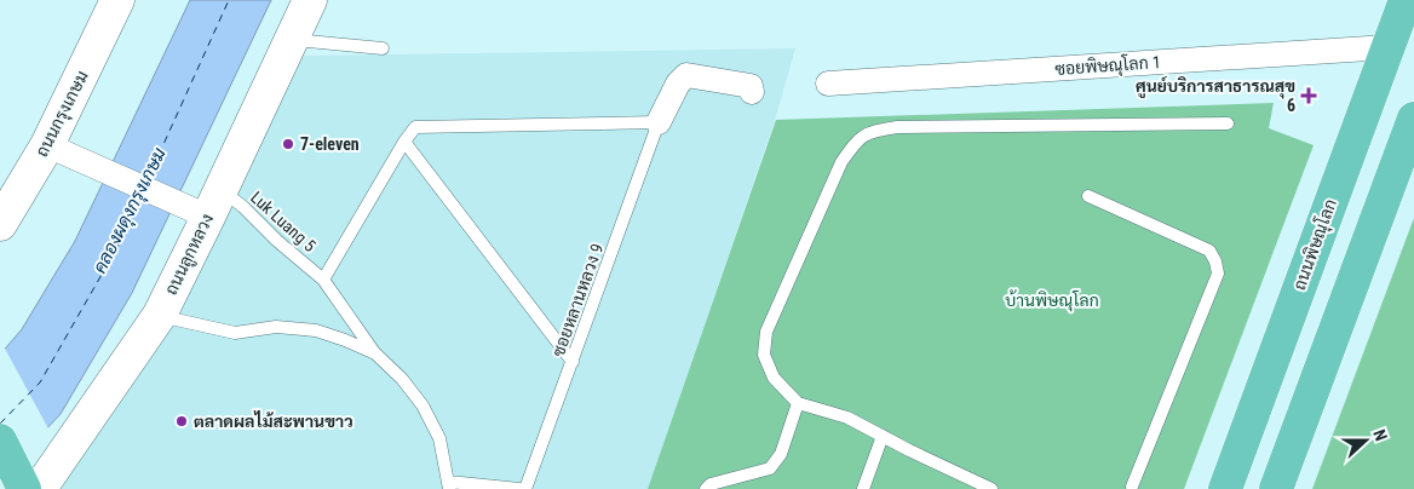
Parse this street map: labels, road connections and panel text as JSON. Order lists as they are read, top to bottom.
{
  "streets": {
    "main road": ["ถนนพิษณุโลก"],
    "street": ["ซอยพิษณุโลก 1", "ถนนกรุงเกษม", "ถนนลูกหลวง"],
    "lane": ["Luk Luang 5", "ซอยหลานหลวง 9"]
  },
  "crossings": [
    ["ซอยพิษณุโลก 1", "ถนนพิษณุโลก"],
    ["Luk Luang 5", "ถนนลูกหลวง"]
  ],
  "water": ["คลองผดุงกรุงเกษม"],
  "parks": ["บ้านพิษณุโลก"],
  "places": {
    "health": ["ศูนย์บริการสาธารณสุข 6"],
    "other": ["7-eleven", "ตลาดผลไม้สะพานขาว"]
  },
  "north": "right"
}
